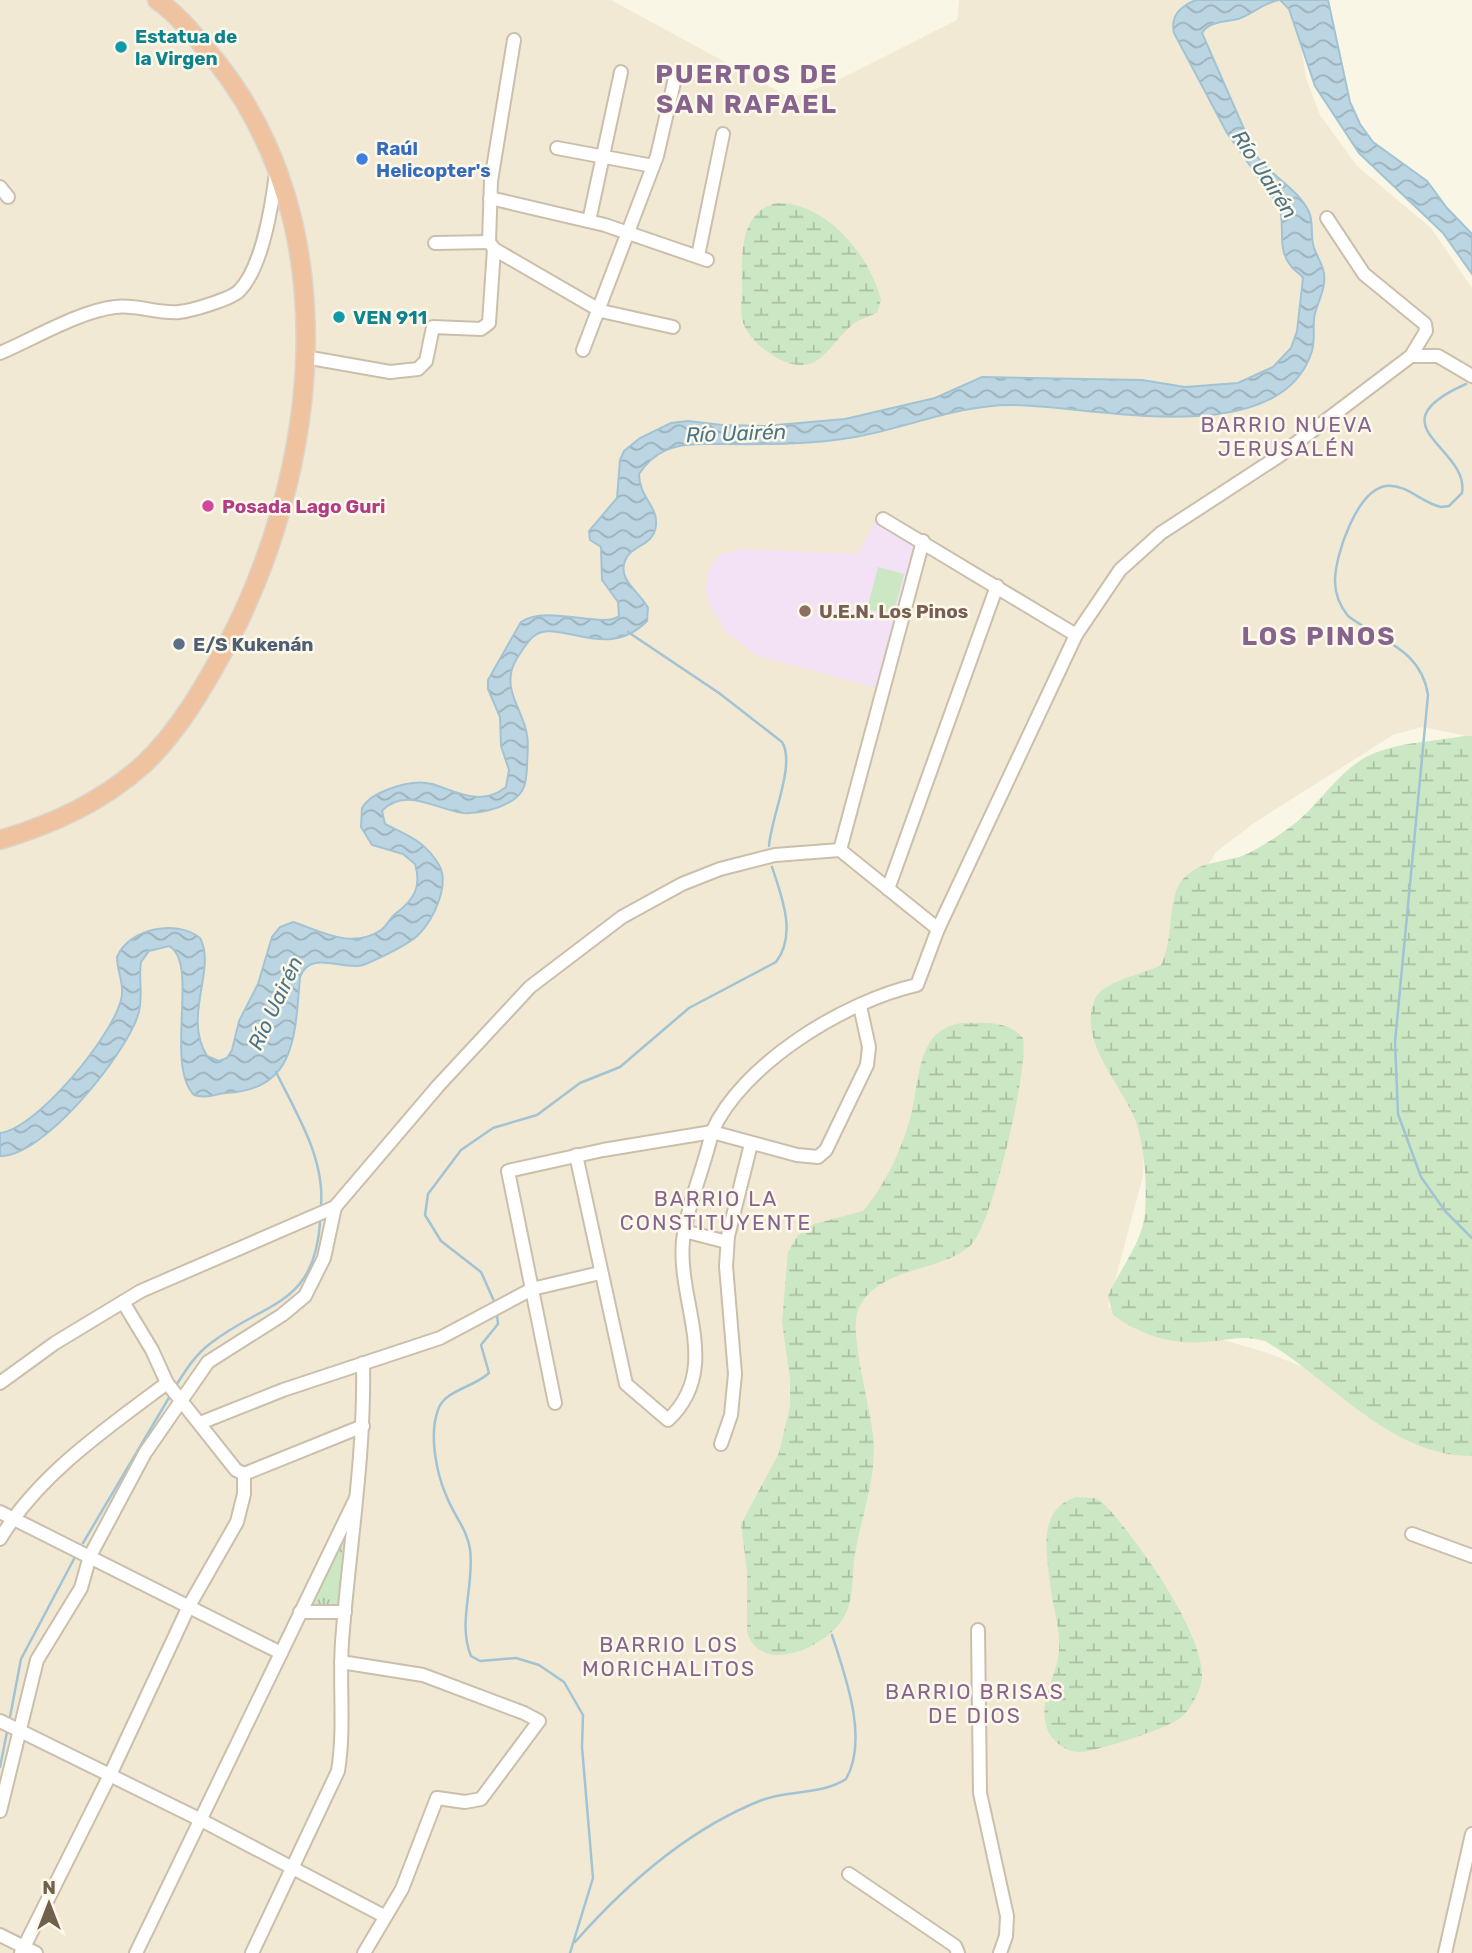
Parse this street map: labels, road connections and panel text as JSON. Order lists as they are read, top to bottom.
{
  "districts": [
    "PUERTOS DE SAN RAFAEL",
    "BARRIO NUEVA JERUSALÉN",
    "LOS PINOS",
    "BARRIO LA CONSTITUYENTE",
    "BARRIO LOS MORICHALITOS",
    "BARRIO BRISAS DE DIOS"
  ],
  "water": ["Río Uairén"],
  "places": [
    "Estatua de la Virgen",
    "Raúl Helicopter's",
    "VEN 911",
    "Posada Lago Guri",
    "U.E.N. Los Pinos",
    "E/S Kukenán"
  ],
  "north": "top"
}
